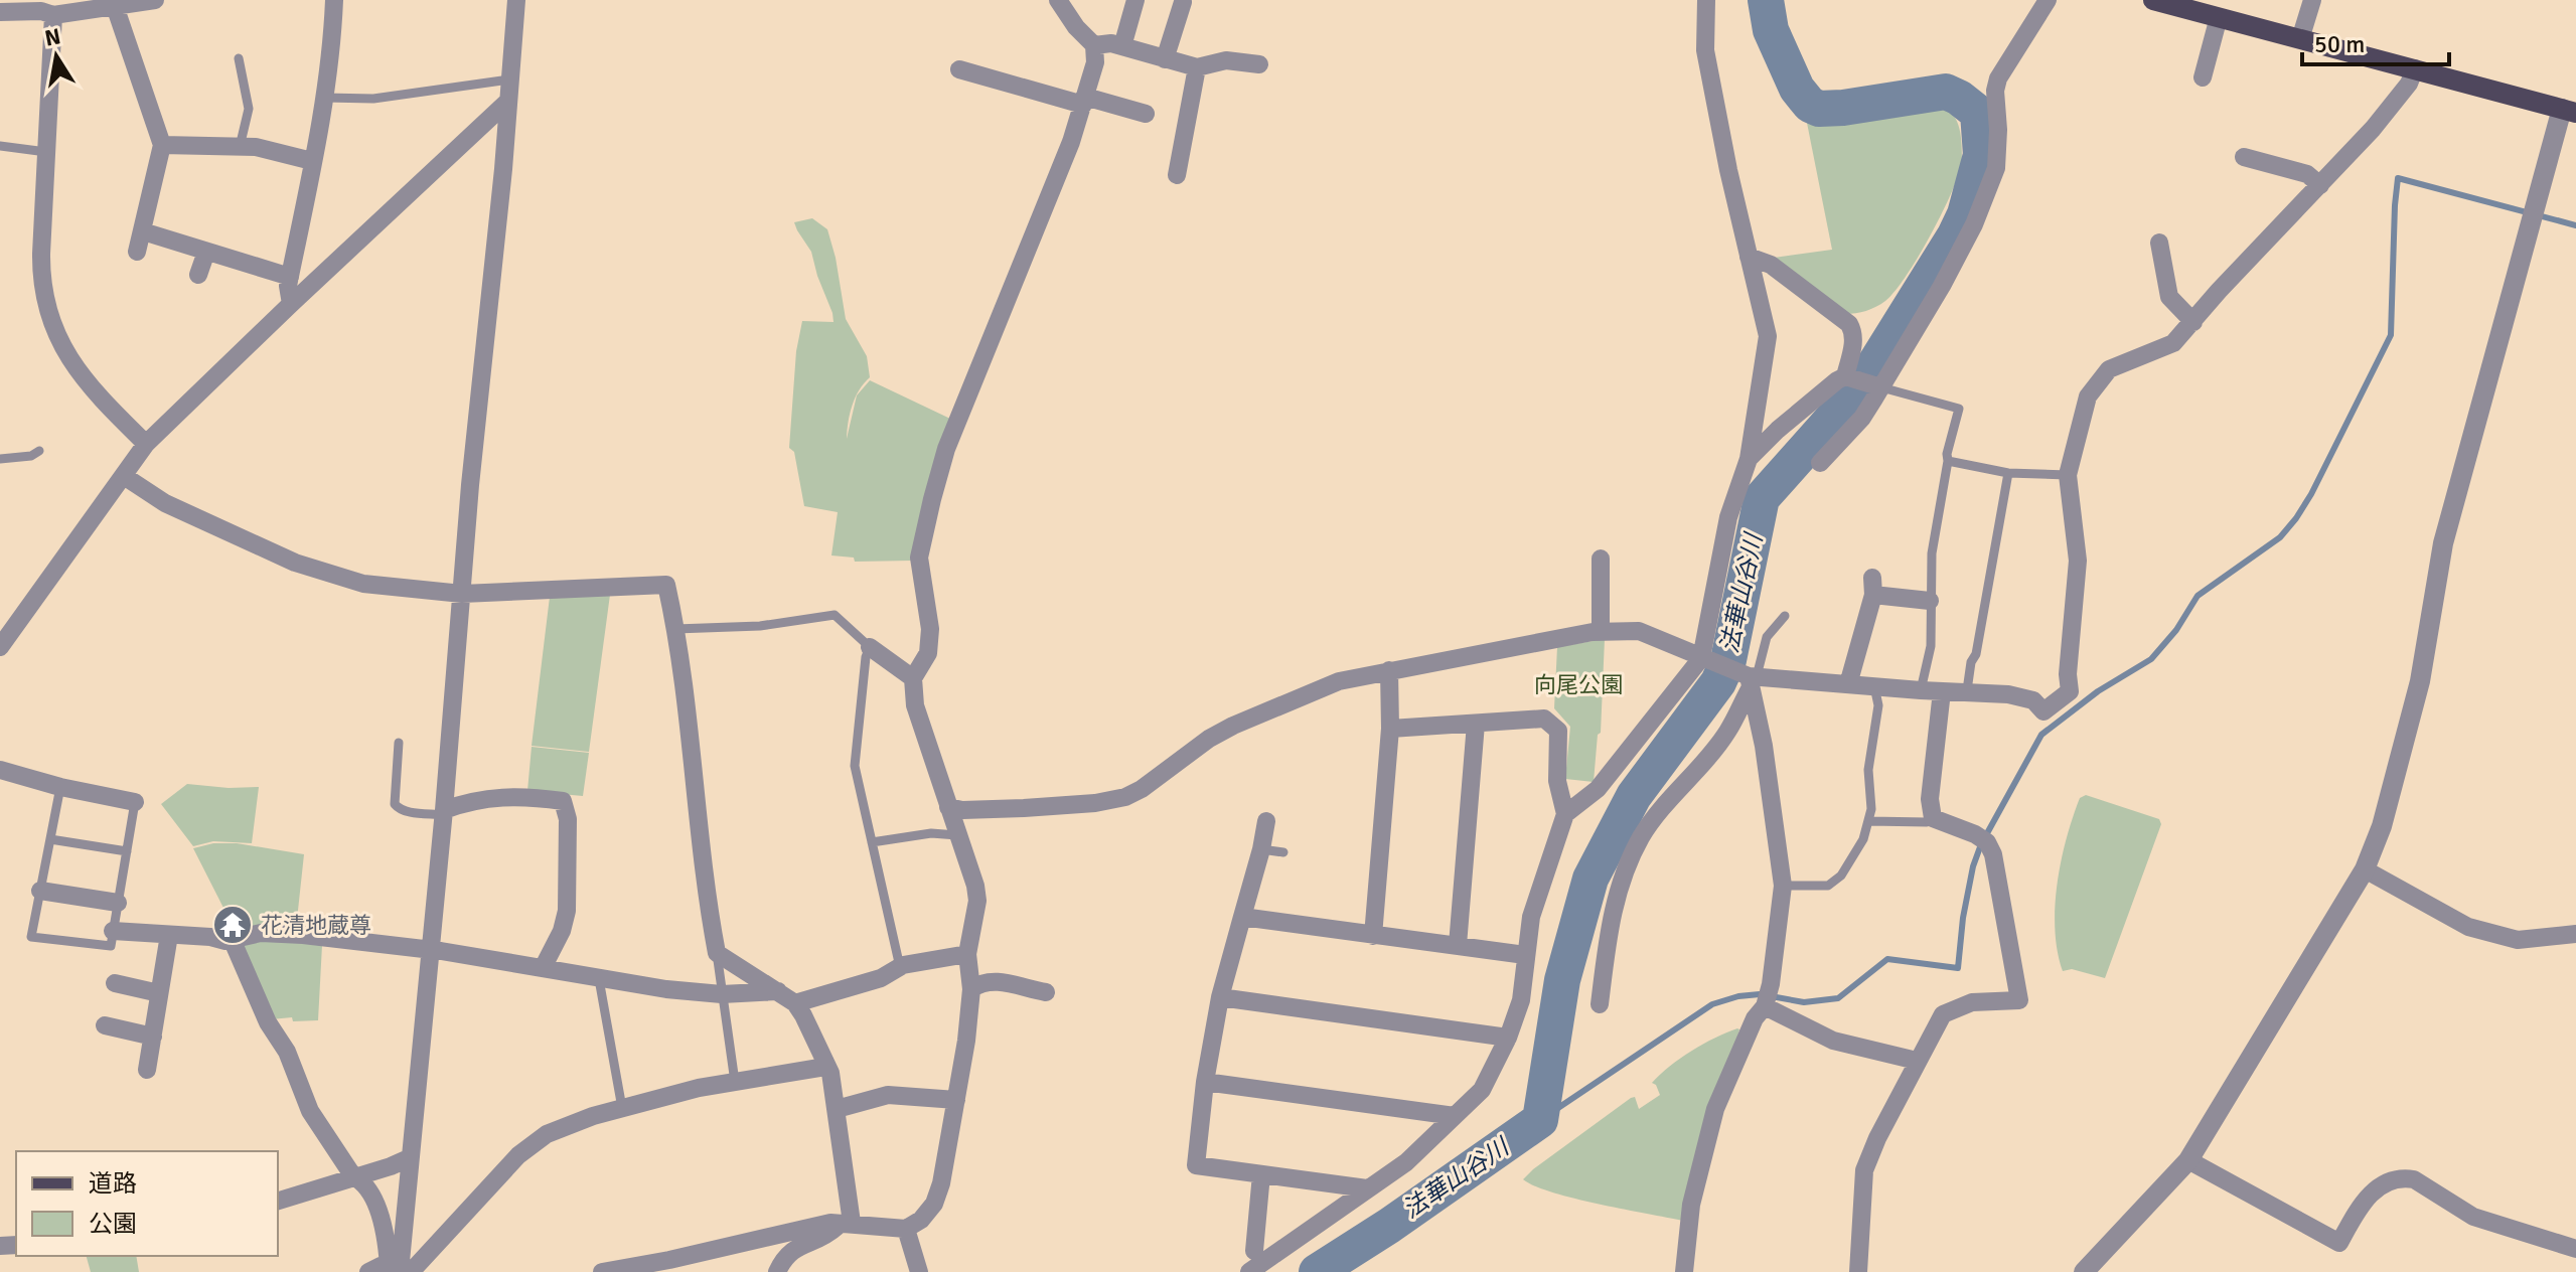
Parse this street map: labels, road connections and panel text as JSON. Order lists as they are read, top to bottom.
{
  "water": ["法華山谷川"],
  "parks": ["向尾公園"],
  "places": {
    "temple": ["花清地蔵尊"]
  },
  "legend": ["道路", "公園"],
  "scale_bar": "50 m",
  "north": "top"
}
